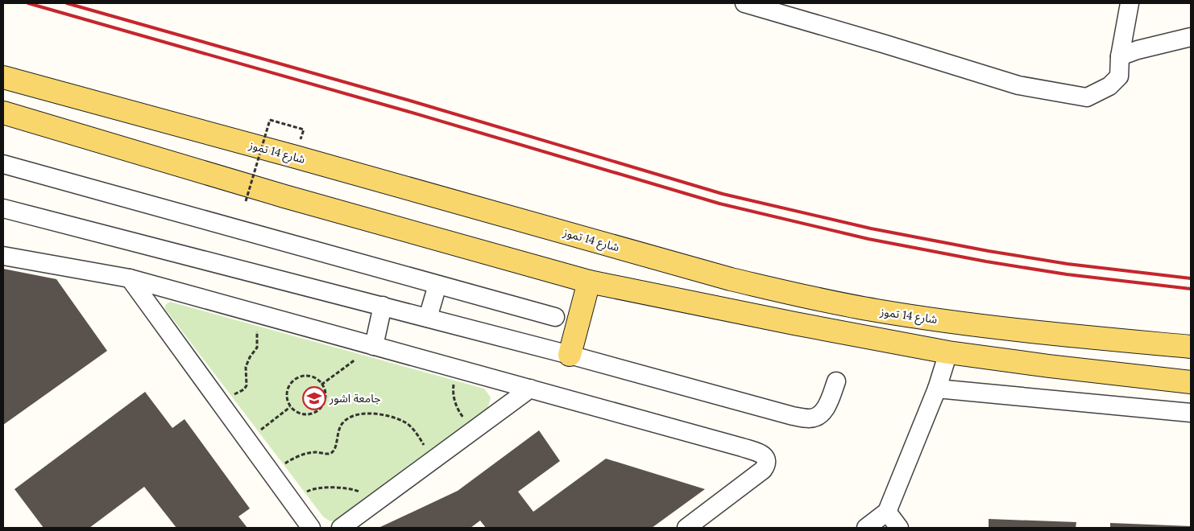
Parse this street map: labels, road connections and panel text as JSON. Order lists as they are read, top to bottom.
{
  "streets": {
    "main road": ["شارع 14 تموز"]
  },
  "places": {
    "school or university": ["جامعة اشور"]
  }
}
